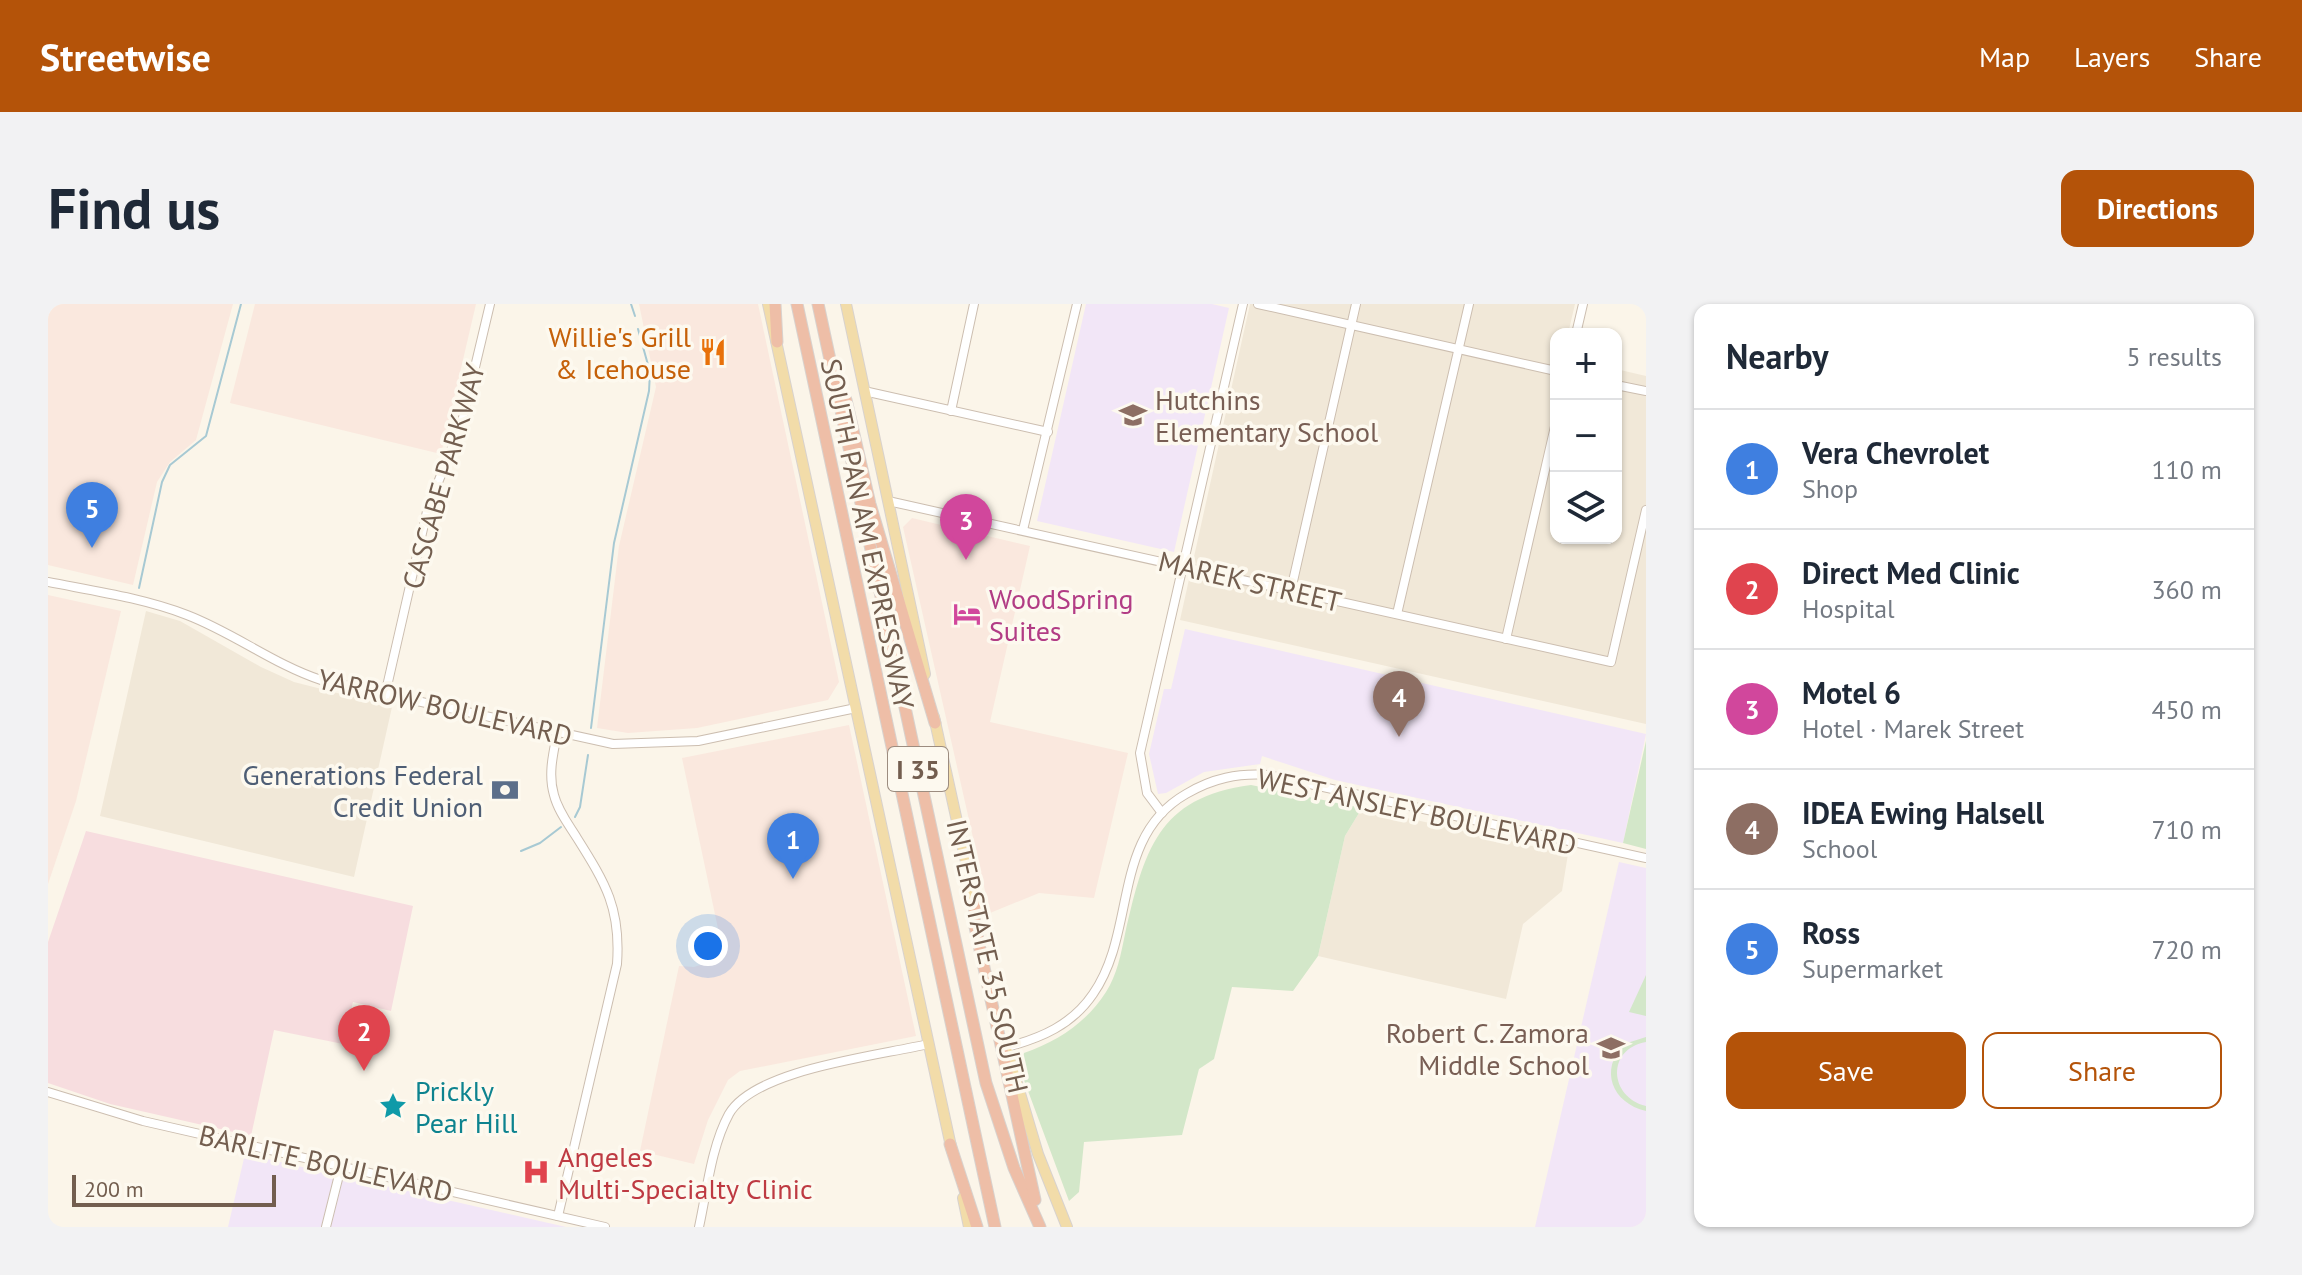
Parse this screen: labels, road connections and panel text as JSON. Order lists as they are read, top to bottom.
{
  "streets": {
    "highway": ["SOUTH PAN AM EXPRESSWAY", "I 35"],
    "main road": ["INTERSTATE 35 SOUTH"],
    "street": [
      "CASCABE PARKWAY",
      "MAREK STREET",
      "YARROW BOULEVARD",
      "WEST ANSLEY BOULEVARD",
      "BARLITE BOULEVARD"
    ]
  },
  "crossings": [
    ["CASCABE PARKWAY", "YARROW BOULEVARD"],
    ["MAREK STREET", "INTERSTATE 35 SOUTH"],
    ["WEST ANSLEY BOULEVARD", "INTERSTATE 35 SOUTH"]
  ],
  "places": {
    "restaurant": ["Willie's Grill & Icehouse"],
    "school or university": ["Hutchins Elementary School", "Robert C. Zamora Middle School"],
    "hotel": ["WoodSpring Suites"],
    "bank": ["Generations Federal Credit Union"],
    "place": ["Prickly Pear Hill"],
    "hospital": ["Angeles Multi-Specialty Clinic"]
  },
  "scale_bar": "200 m",
  "page": {
    "header": "Streetwise",
    "nav": ["Map", "Layers", "Share"],
    "buttons": [
      "Directions",
      ["Save", "Share"]
    ],
    "title": "Find us",
    "heading": ["Nearby", "5 results"],
    "map_buttons": ["+", "−"],
    "list": [
      {
        "mark": "1",
        "name": "Vera Chevrolet",
        "note": "Shop",
        "value": "110 m"
      },
      {
        "mark": "2",
        "name": "Direct Med Clinic",
        "note": "Hospital",
        "value": "360 m"
      },
      {
        "mark": "3",
        "name": "Motel 6",
        "note": "Hotel · Marek Street",
        "value": "450 m"
      },
      {
        "mark": "4",
        "name": "IDEA Ewing Halsell",
        "note": "School",
        "value": "710 m"
      },
      {
        "mark": "5",
        "name": "Ross",
        "note": "Supermarket",
        "value": "720 m"
      }
    ],
    "pins": [
      "5",
      "3",
      "4",
      "1",
      "2"
    ],
    "scale": "200 m"
  }
}
